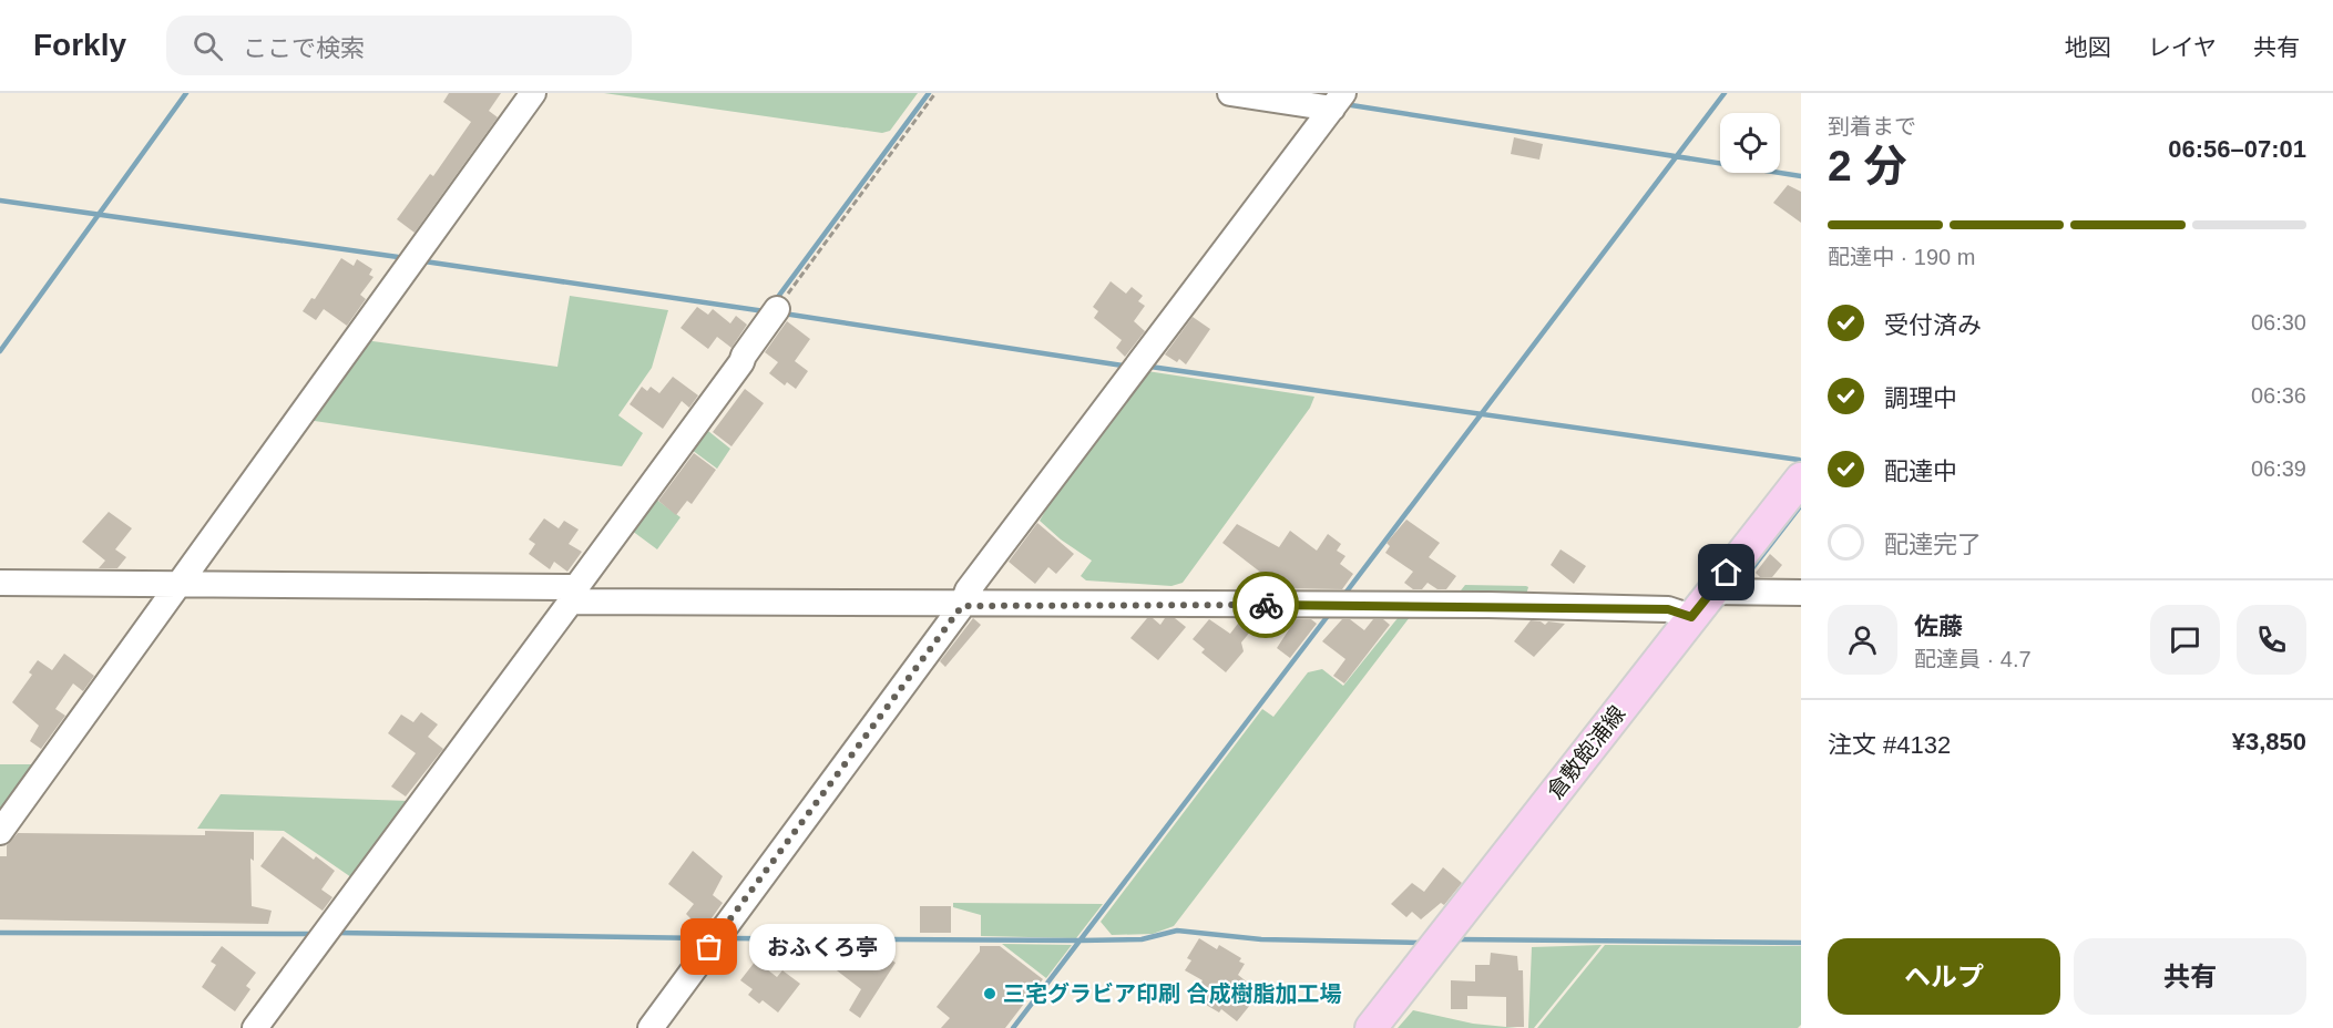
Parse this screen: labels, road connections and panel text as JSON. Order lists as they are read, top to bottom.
{
  "streets": {
    "main road": ["倉敷飽浦線"]
  },
  "places": ["おふくろ亭", "三宅グラビア印刷 合成樹脂加工場"],
  "page": {
    "header": "Forkly",
    "search": "ここで検索",
    "nav": ["地図", "レイヤ", "共有"],
    "heading": ["2 分", "到着まで", "06:56–07:01"],
    "panel": [
      "佐藤",
      "配達員 · 4.7",
      "注文 #4132",
      "¥3,850"
    ],
    "bar": "配達中 · 190 m",
    "list": [
      ["受付済み", "06:30"],
      ["調理中", "06:36"],
      ["配達中", "06:39"],
      "配達完了"
    ],
    "bubble": "おふくろ亭",
    "buttons": ["ヘルプ", "共有"]
  }
}
